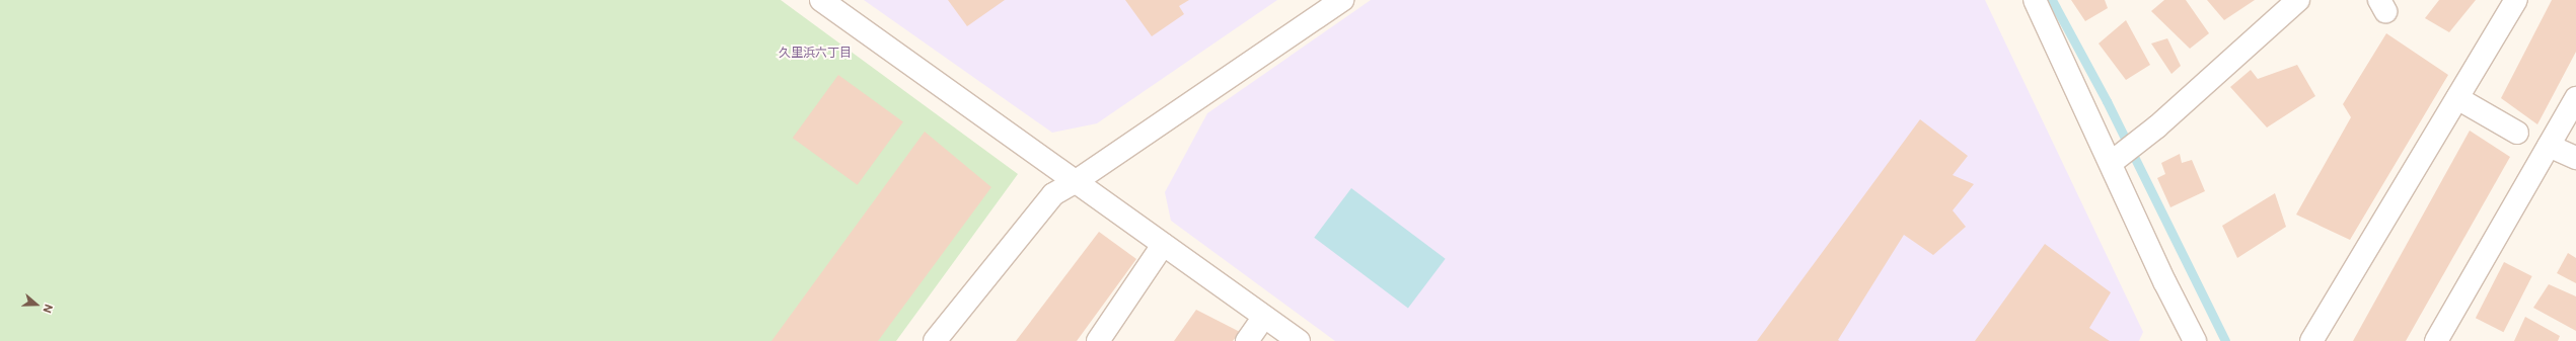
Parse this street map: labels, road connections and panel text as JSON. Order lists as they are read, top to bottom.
{
  "districts": ["久里浜六丁目"],
  "north": "right"
}
